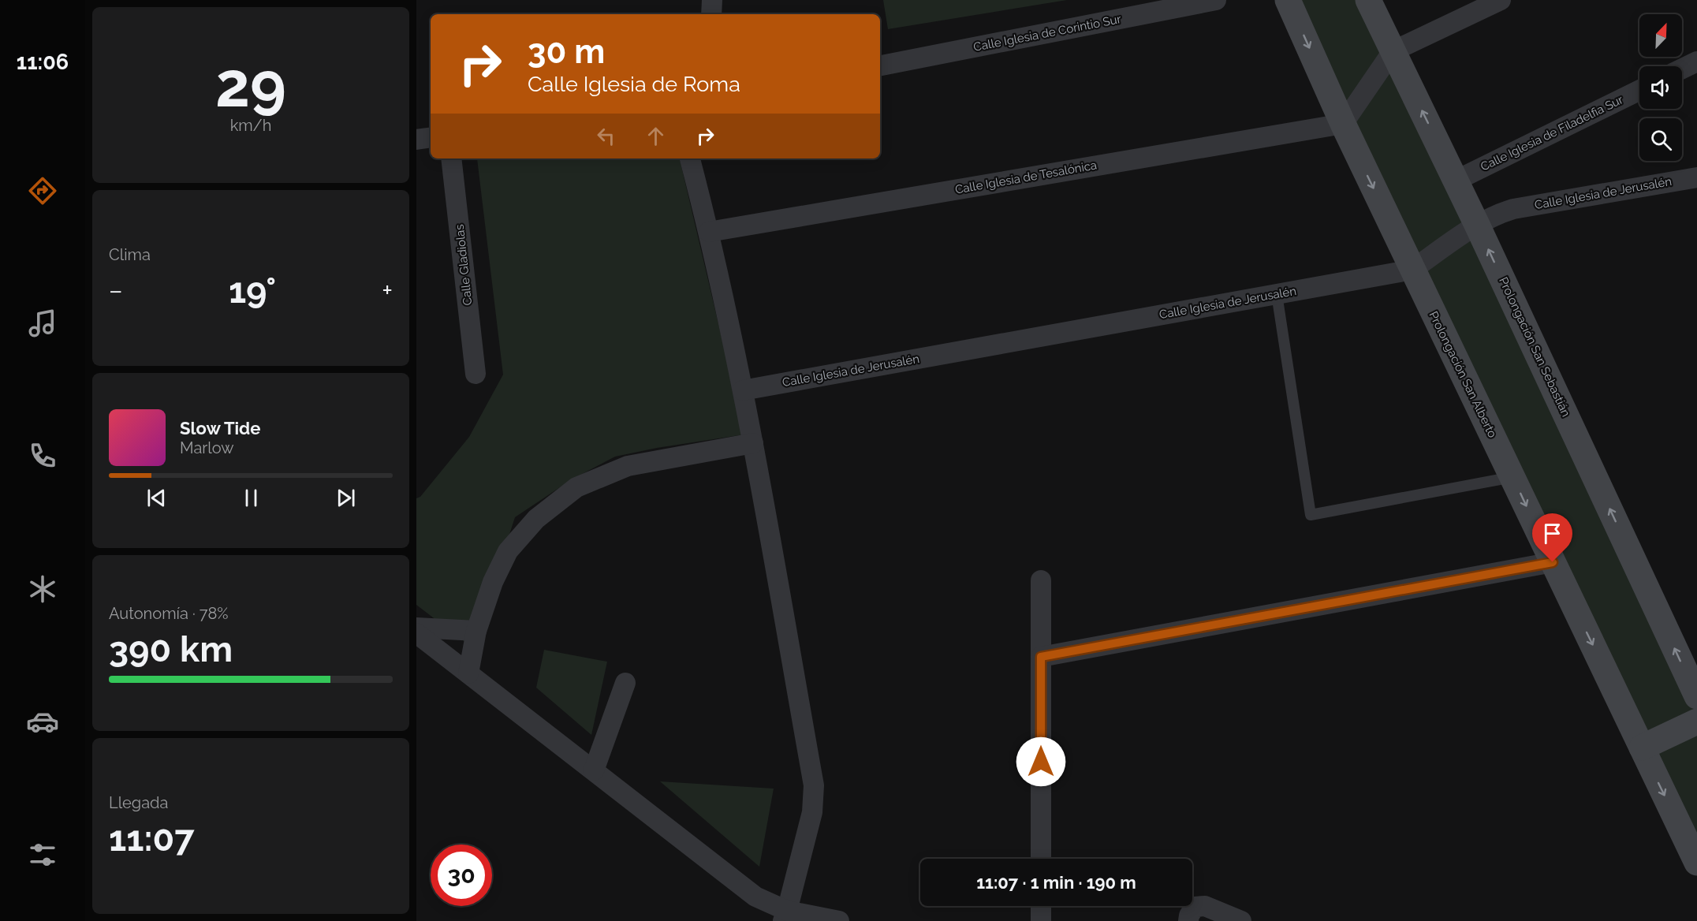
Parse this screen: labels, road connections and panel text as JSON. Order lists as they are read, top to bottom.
{
  "streets": {
    "main road": ["Prolongación San Sebastián", "Prolongación San Alberto"],
    "street": [
      "Calle Iglesia de Corintio Sur",
      "Calle Iglesia de Filadelfia Sur",
      "Calle Iglesia de Tesalónica",
      "Calle Iglesia de Jerusalén",
      "Calle Gladiolas"
    ]
  },
  "crossings": [
    ["Calle Iglesia de Filadelfia Sur", "Prolongación San Sebastián"],
    ["Calle Iglesia de Tesalónica", "Prolongación San Alberto"],
    ["Calle Iglesia de Jerusalén", "Prolongación San Sebastián"],
    ["Calle Iglesia de Jerusalén", "Prolongación San Alberto"]
  ],
  "one_way": ["Prolongación San Sebastián", "Prolongación San Alberto"],
  "north": "top right",
  "page": {
    "tabs": "11:06",
    "tile": [
      ["29", "km/h"],
      "Clima",
      ["Autonomía · 78%", "390 km"],
      ["Llegada", "11:07"]
    ],
    "turn": ["30 m", "Calle Iglesia de Roma"],
    "heat": ["−", "19°", "+"],
    "song": ["Slow Tide", "Marlow"],
    "limit": "30",
    "trip": "11:07 · 1 min · 190 m"
  }
}
